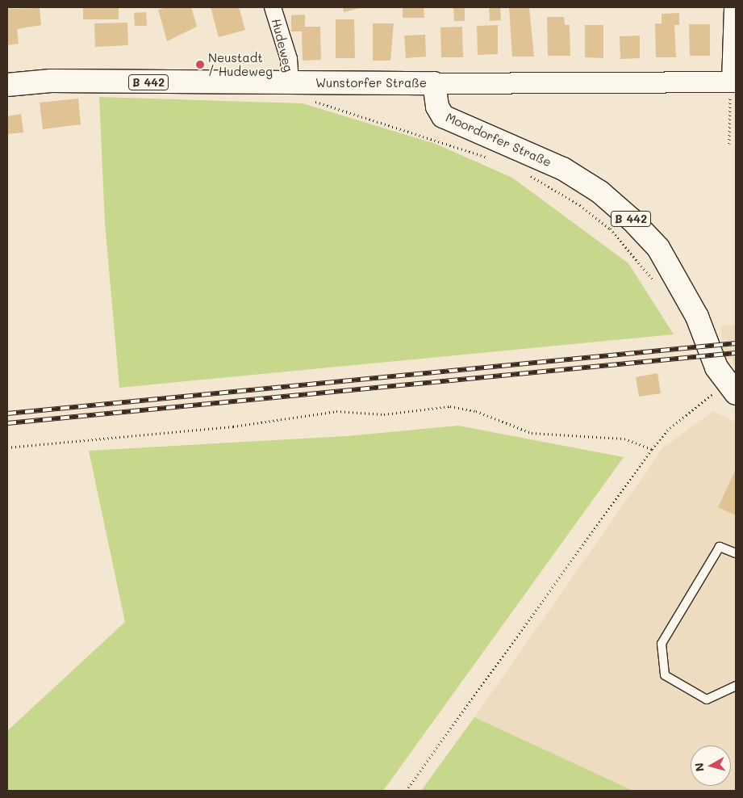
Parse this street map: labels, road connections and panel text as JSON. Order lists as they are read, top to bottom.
{
  "streets": {
    "main road": ["B 442", "Wunstorfer Straße", "Moordorfer Straße"],
    "street": ["Hudeweg"]
  },
  "crossings": [
    ["Hudeweg", "Wunstorfer Straße"],
    ["Wunstorfer Straße", "Moordorfer Straße"]
  ],
  "places": ["Neustadt / Hudeweg"],
  "north": "left"
}
